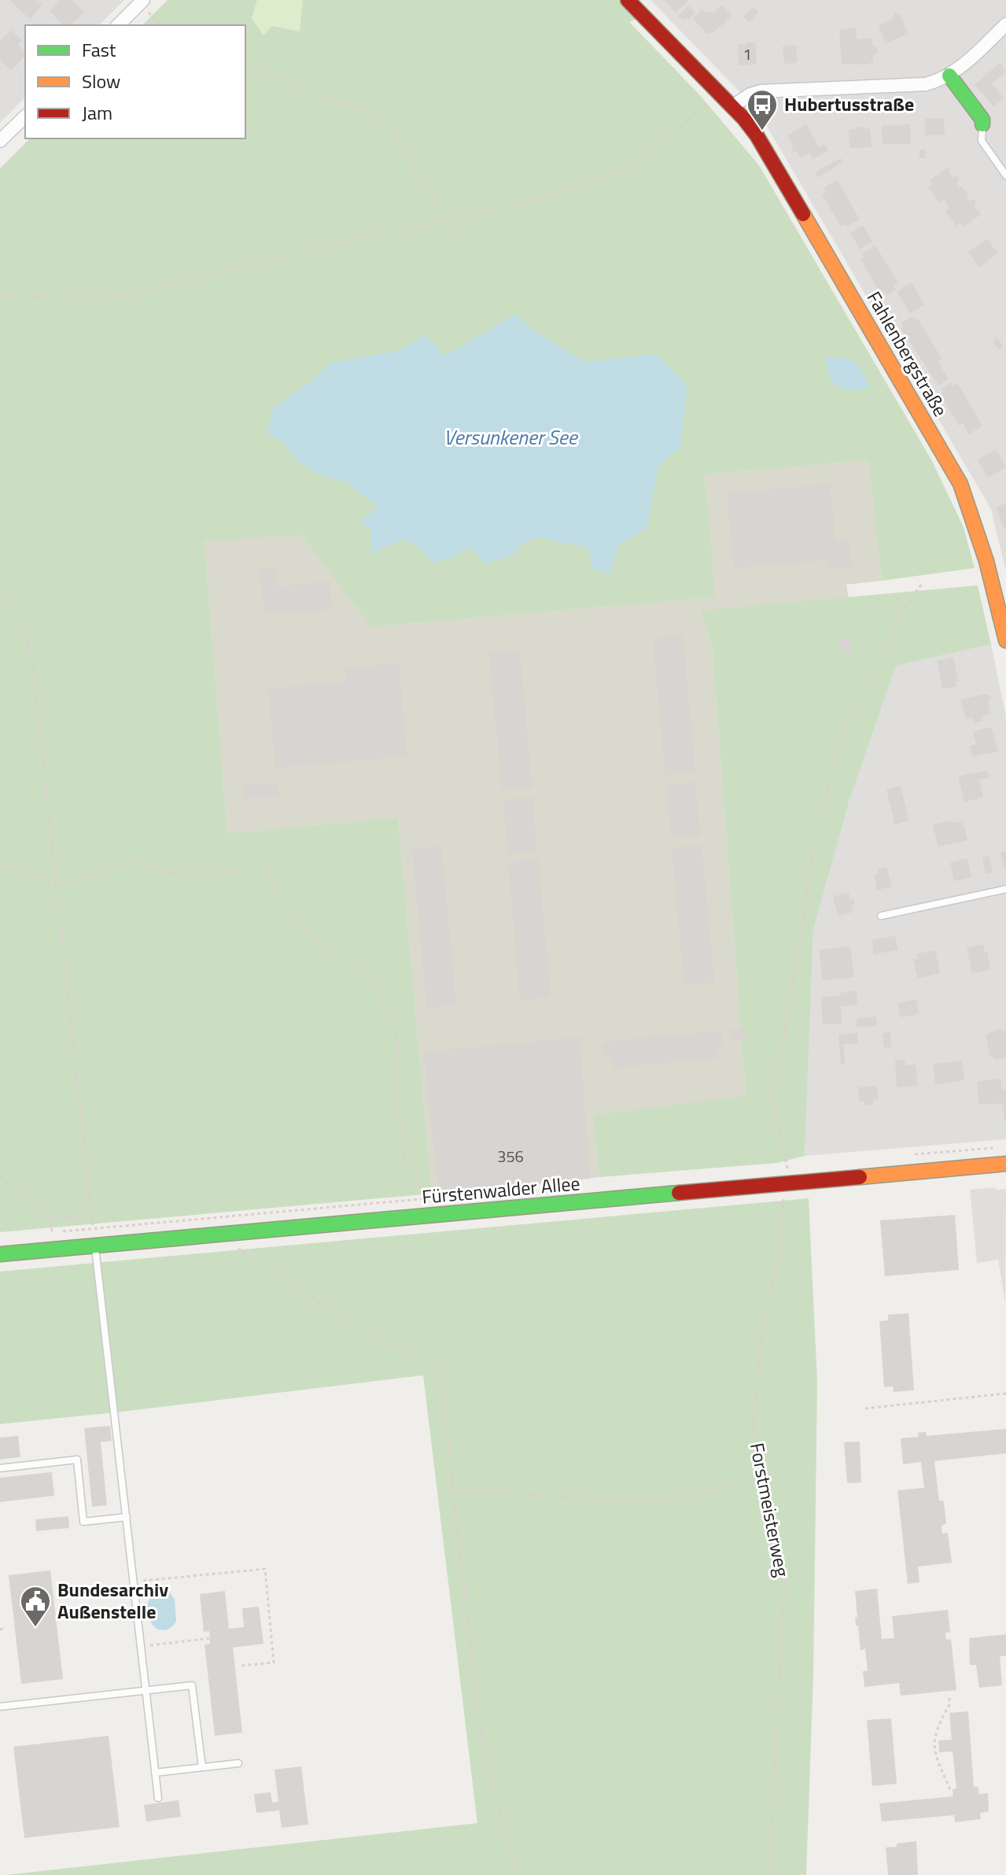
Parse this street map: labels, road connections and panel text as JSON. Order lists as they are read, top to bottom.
{
  "streets": {
    "main road": ["Fahlenbergstraße", "Fürstenwalder Allee"],
    "path": ["Forstmeisterweg"]
  },
  "crossings": [
    ["Fürstenwalder Allee", "Forstmeisterweg"]
  ],
  "water": ["Versunkener See"],
  "places": {
    "bus stop": ["Hubertusstraße"],
    "public building": ["Bundesarchiv Außenstelle"]
  },
  "house_numbers": ["1", "356"],
  "legend": ["Fast", "Slow", "Jam"]
}
